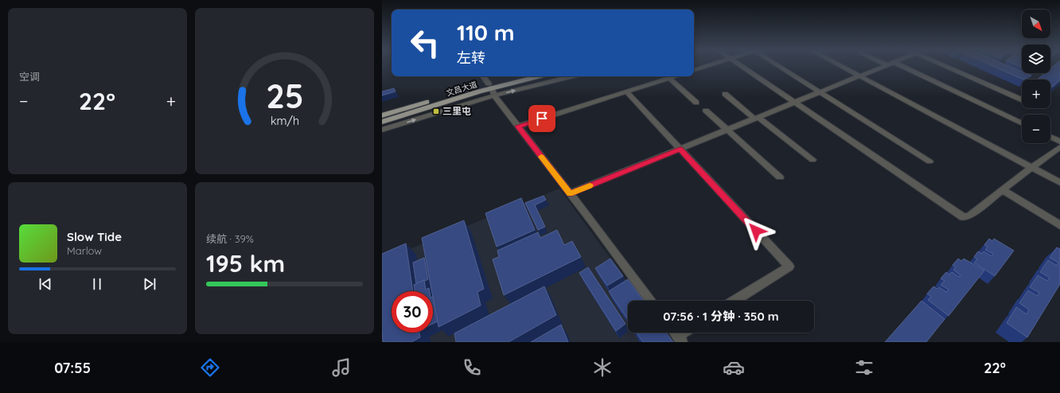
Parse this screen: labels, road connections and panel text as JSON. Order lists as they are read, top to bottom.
{
  "streets": {
    "main road": ["文昌大道"]
  },
  "places": {
    "transit": ["三里屯"]
  },
  "north": "bottom right",
  "page": {
    "tile": [
      "空调",
      ["续航 · 39%", "195 km"]
    ],
    "map_buttons": ["+", "−"],
    "turn": ["110 m", "左转"],
    "heat": ["−", "22°", "+"],
    "song": ["Slow Tide", "Marlow"],
    "limit": "30",
    "trip": "07:56 · 1 分钟 · 350 m",
    "tabs": ["07:55", "22°"],
    "gauge": ["25", "km/h"]
  }
}
